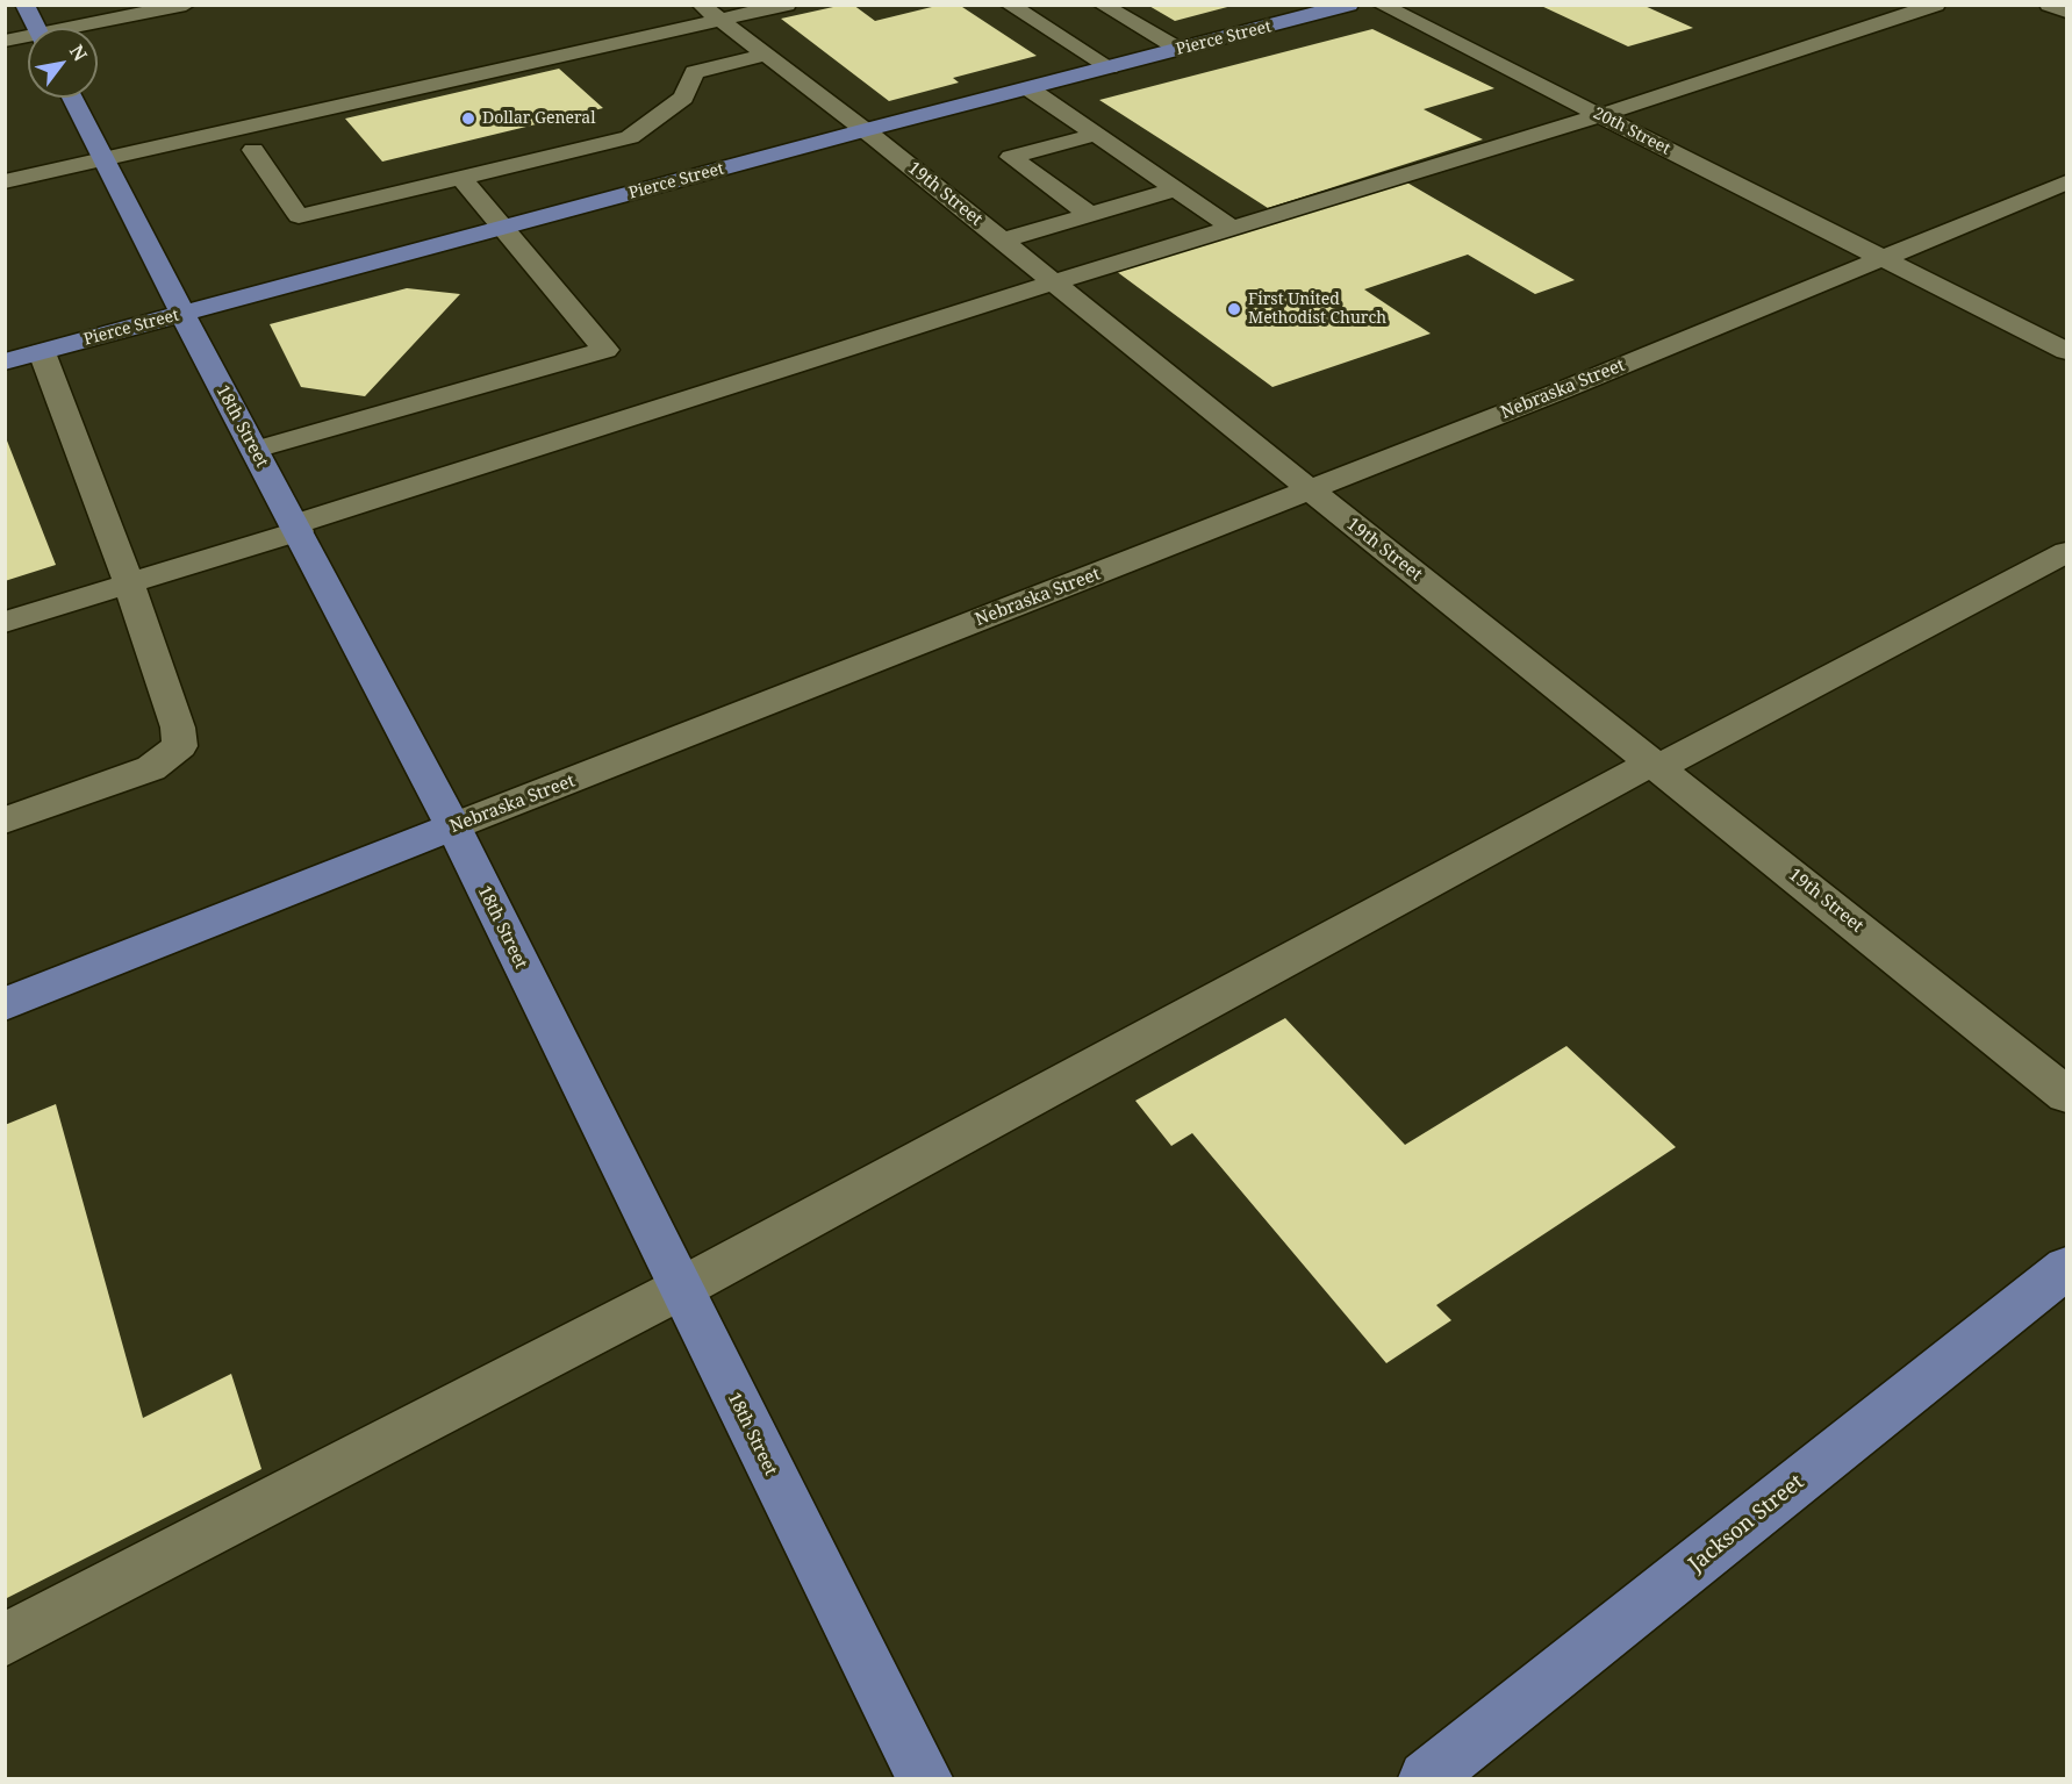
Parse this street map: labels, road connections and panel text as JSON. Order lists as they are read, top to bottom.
{
  "streets": {
    "main road": [
      "Pierce Street",
      "Nebraska Street",
      "18th Street",
      "Jackson Street"
    ],
    "street": ["20th Street", "19th Street"]
  },
  "crossings": [
    ["Pierce Street", "19th Street"],
    ["Pierce Street", "18th Street"],
    ["20th Street", "Nebraska Street"],
    ["19th Street", "Nebraska Street"],
    ["Nebraska Street", "18th Street"]
  ],
  "places": ["Dollar General", "First United Methodist Church"],
  "north": "top right"
}
